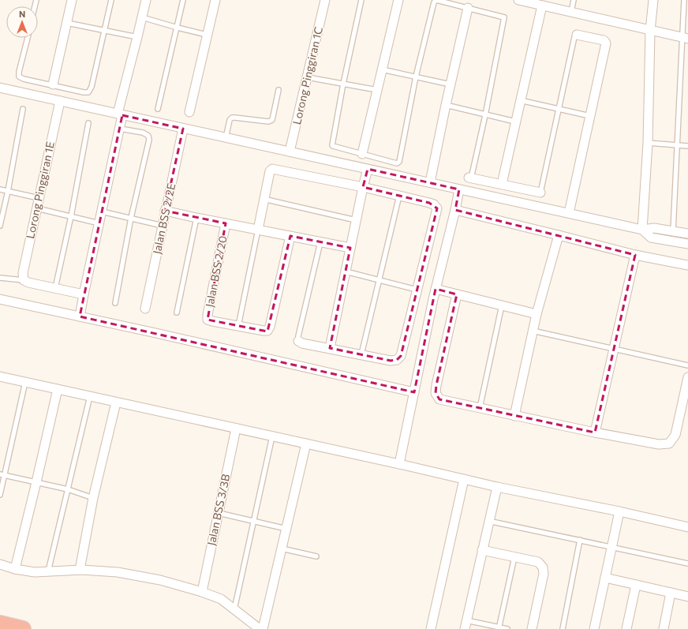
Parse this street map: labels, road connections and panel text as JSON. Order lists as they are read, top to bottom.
{
  "streets": {
    "street": [
      "Lorong Pinggiran 1C",
      "Lorong Pinggiran 1E",
      "Jalan BSS 2/2E",
      "Jalan BSS 2/20",
      "Jalan BSS 3/3B"
    ]
  },
  "north": "top"
}
